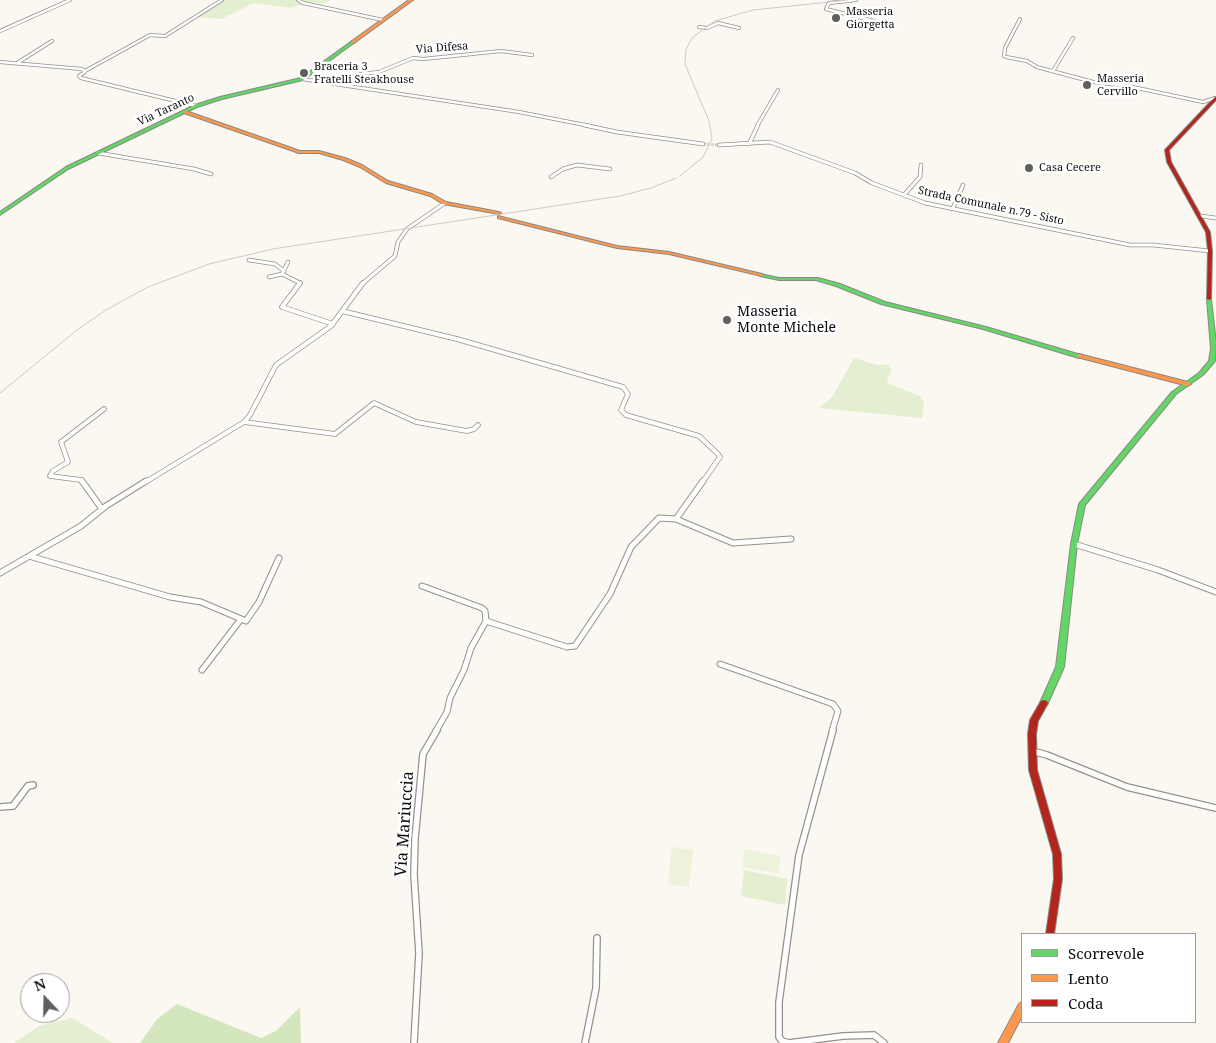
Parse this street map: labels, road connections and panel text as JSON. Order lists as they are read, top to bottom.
{
  "streets": {
    "street": [
      "Via Difesa",
      "Via Taranto",
      "Strada Comunale n.79 - Sisto",
      "Via Mariuccia"
    ]
  },
  "places": [
    "Masseria Giorgetta",
    "Braceria 3 Fratelli Steakhouse",
    "Masseria Cervillo",
    "Casa Cecere",
    "Masseria Monte Michele"
  ],
  "legend": ["Scorrevole", "Lento", "Coda"],
  "north": "top"
}
